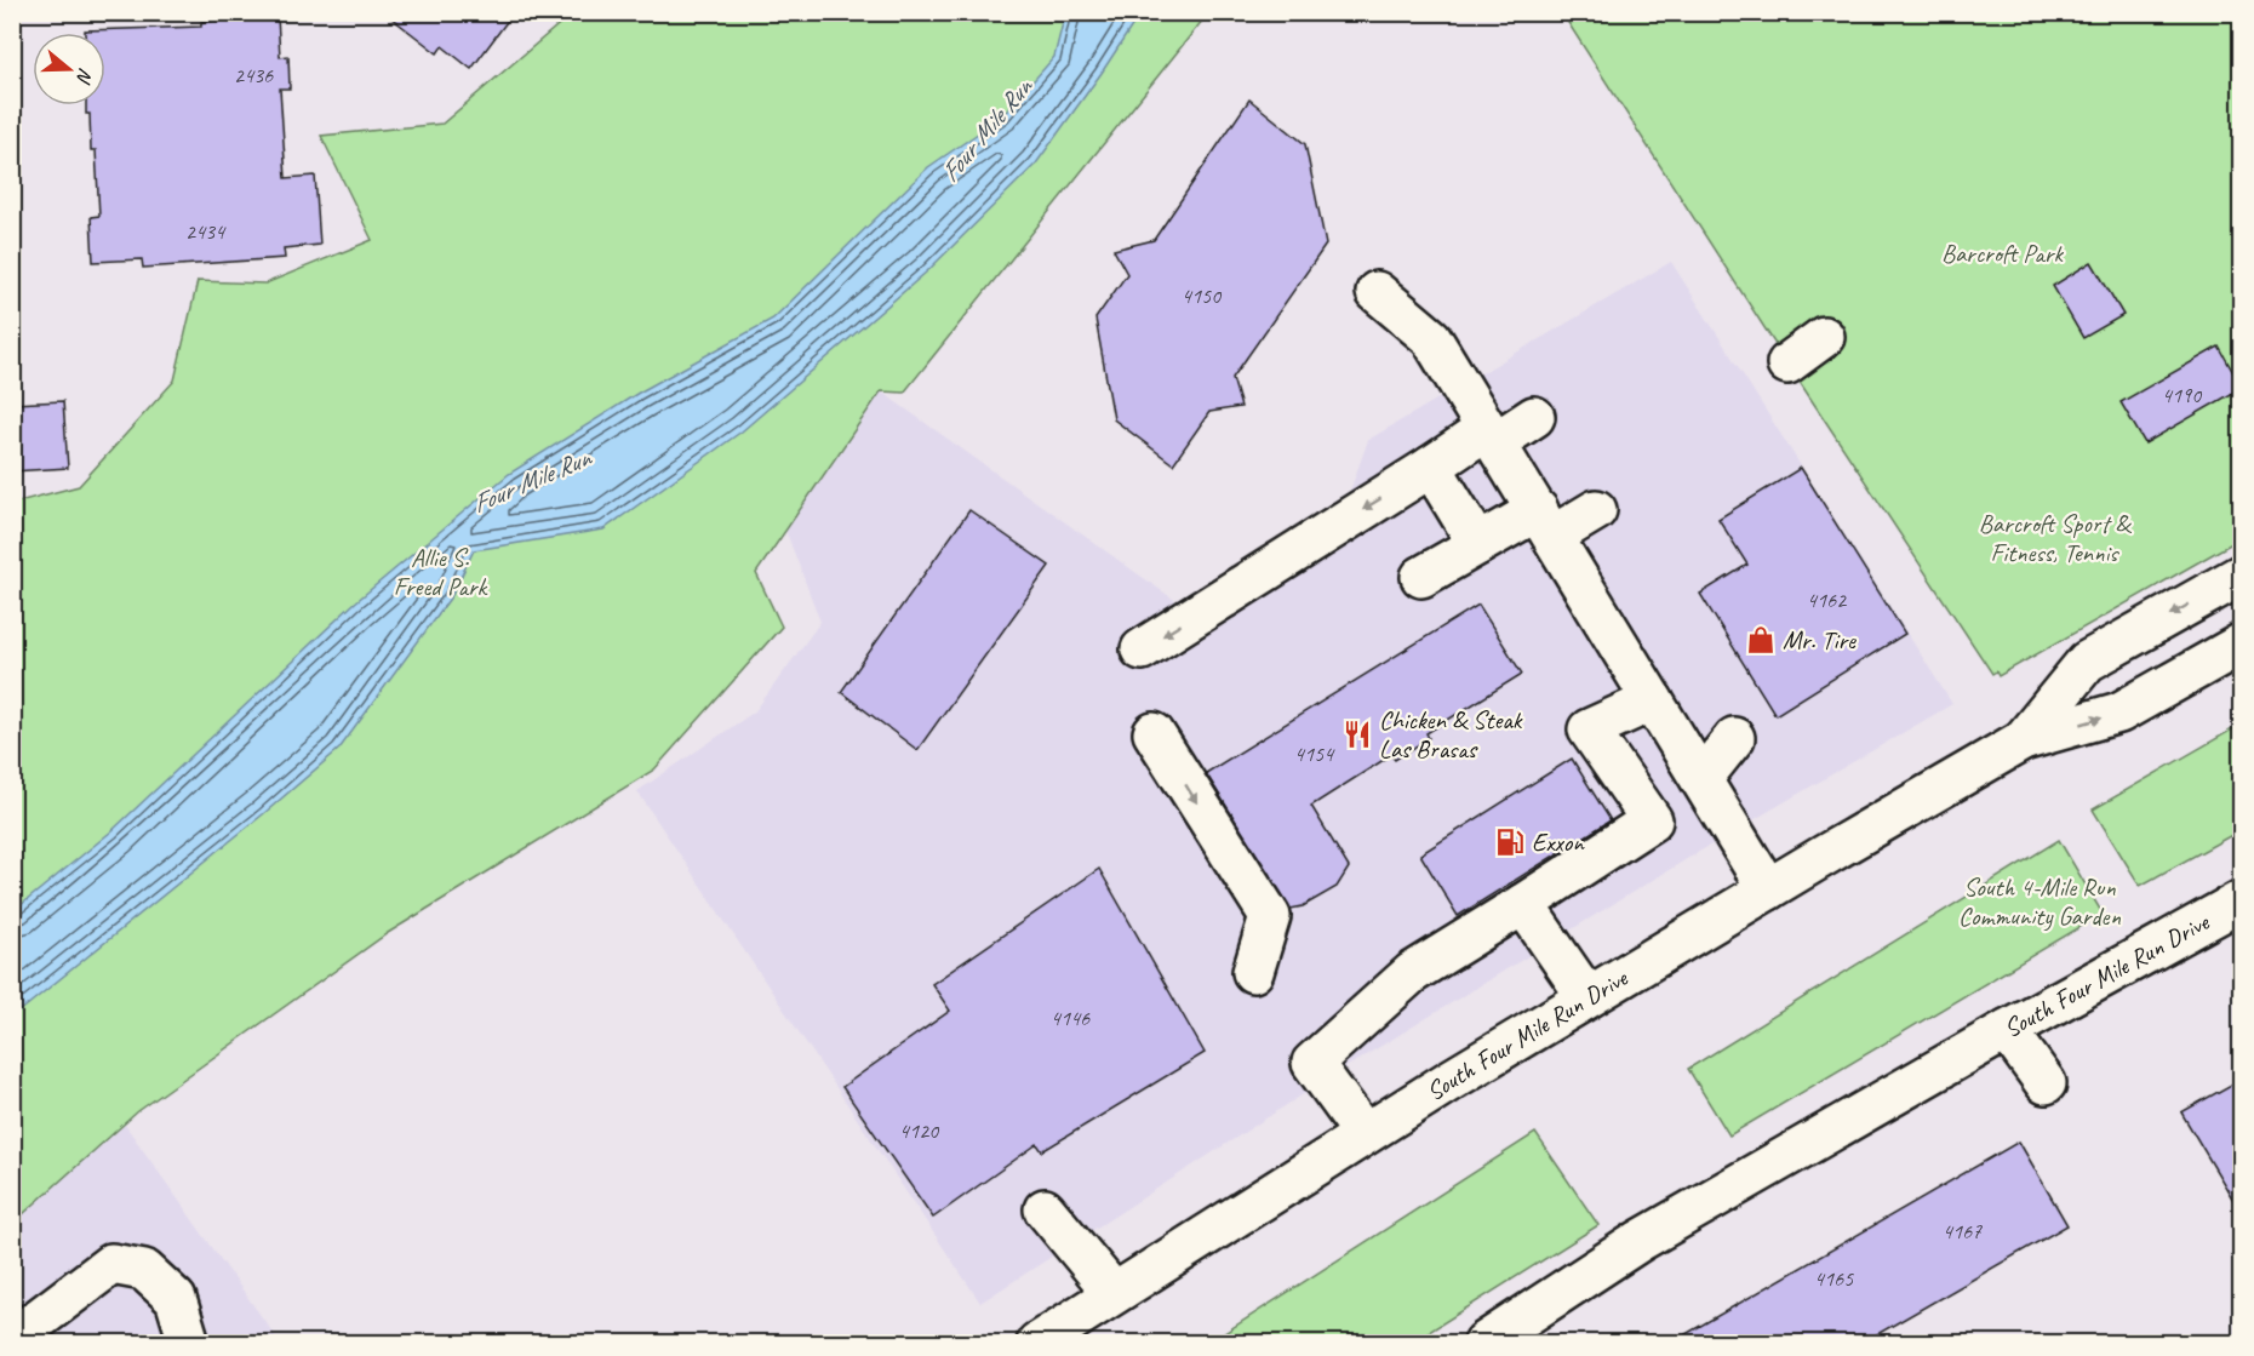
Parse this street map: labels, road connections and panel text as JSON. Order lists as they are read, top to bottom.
{
  "streets": {
    "main road": ["South Four Mile Run Drive"]
  },
  "water": ["Four Mile Run"],
  "parks": [
    "Barcroft Park",
    "Barcroft Sport & Fitness, Tennis",
    "Allie S. Freed Park",
    "South 4-Mile Run Community Garden"
  ],
  "places": {
    "shop": ["Mr. Tire"],
    "restaurant": ["Chicken & Steak Las Brasas"],
    "fuel station": ["Exxon"]
  },
  "house_numbers": [
    "2436",
    "2434",
    "4150",
    "4190",
    "4162",
    "4154",
    "4146",
    "4120",
    "4167",
    "4165"
  ],
  "north": "right"
}
